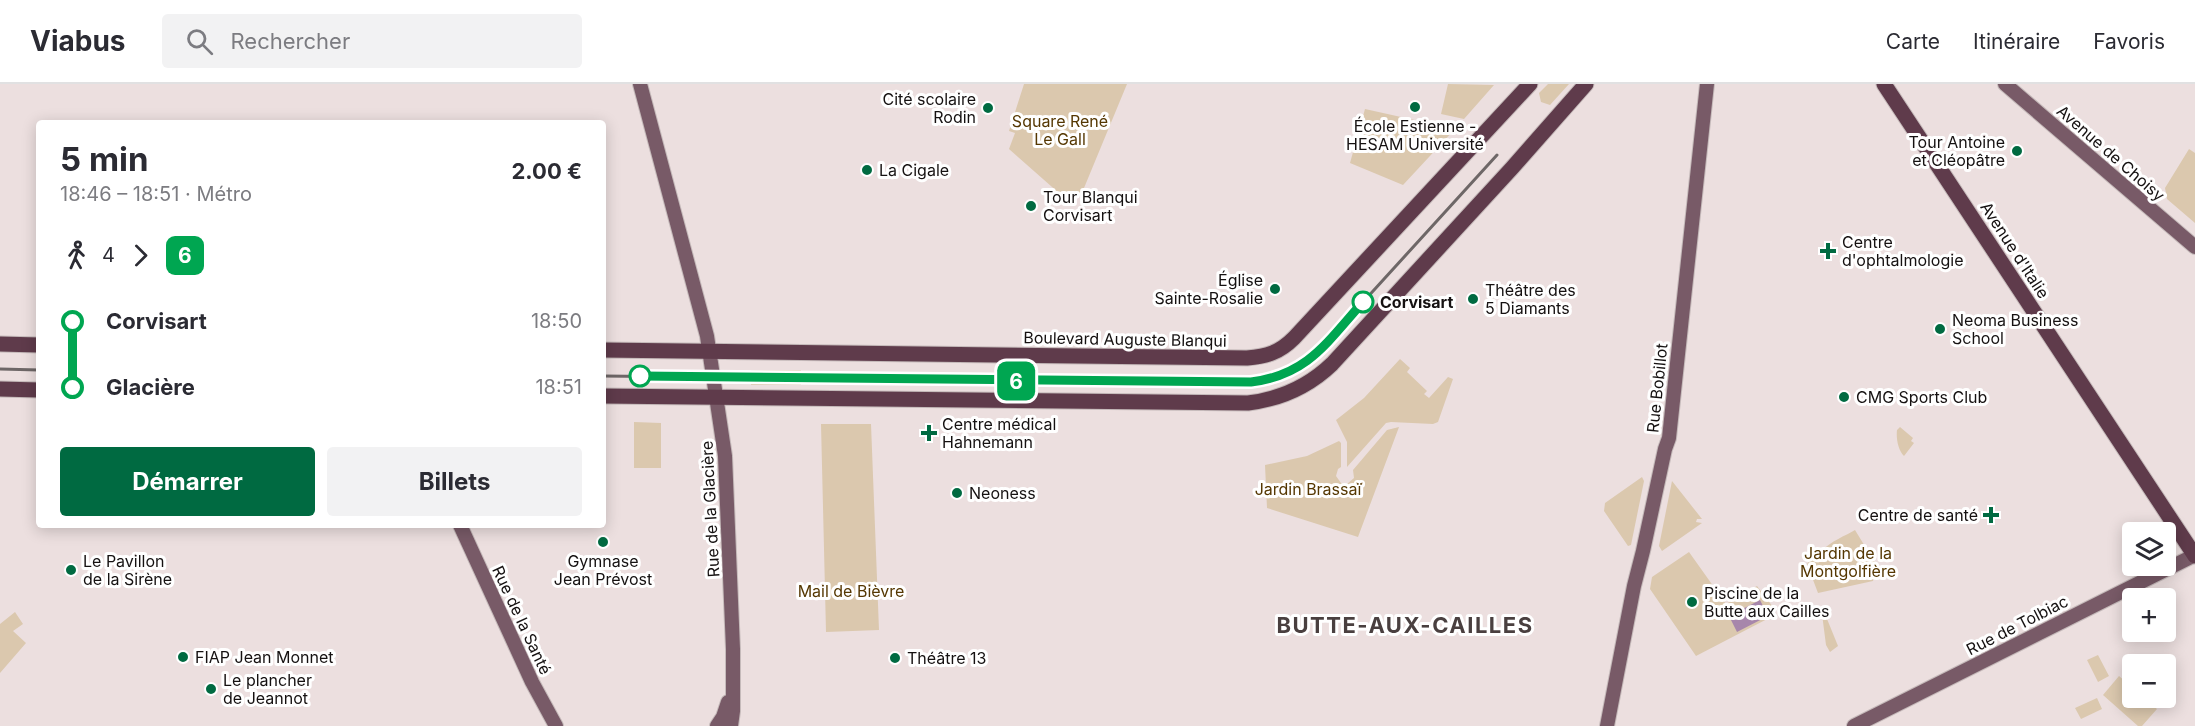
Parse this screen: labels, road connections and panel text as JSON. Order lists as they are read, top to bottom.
{
  "streets": {
    "main road": ["Avenue d'Italie", "Boulevard Auguste Blanqui"],
    "street": [
      "Avenue de Choisy",
      "Rue Bobillot",
      "Rue de la Glacière",
      "Rue de la Santé",
      "Rue de Tolbiac"
    ]
  },
  "crossings": [
    ["Avenue d'Italie", "Rue de Tolbiac"],
    ["Boulevard Auguste Blanqui", "Rue de la Glacière"]
  ],
  "districts": ["BUTTE-AUX-CAILLES"],
  "parks": [
    "Square René Le Gall",
    "Jardin Brassaï",
    "Jardin de la Montgolfière",
    "Mail de Bièvre"
  ],
  "places": {
    "other": [
      "École Estienne - HESAM Université",
      "Cité scolaire Rodin",
      "Tour Antoine et Cléopâtre",
      "La Cigale",
      "Tour Blanqui Corvisart",
      "Église Sainte-Rosalie",
      "Théâtre des 5 Diamants",
      "Corvisart",
      "Neoma Business School",
      "CMG Sports Club",
      "Neoness",
      "Gymnase Jean Prévost",
      "Le Pavillon de la Sirène",
      "Piscine de la Butte aux Cailles",
      "FIAP Jean Monnet",
      "Théâtre 13",
      "Le plancher de Jeannot"
    ],
    "health": ["Centre d'ophtalmologie", "Centre médical Hahnemann", "Centre de santé"]
  },
  "lines": ["metro line 6"],
  "page": {
    "header": "Viabus",
    "search": "Rechercher",
    "nav": ["Carte", "Itinéraire", "Favoris"],
    "on_map": "6",
    "heading": ["5 min", "18:46 – 18:51 · Métro", "2.00 €"],
    "legs": ["4", "6"],
    "list": [
      {
        "name": "Corvisart",
        "value": "18:50"
      },
      {
        "name": "Glacière",
        "value": "18:51"
      }
    ],
    "buttons": ["Démarrer", "Billets"],
    "map_buttons": ["+", "−"]
  }
}
